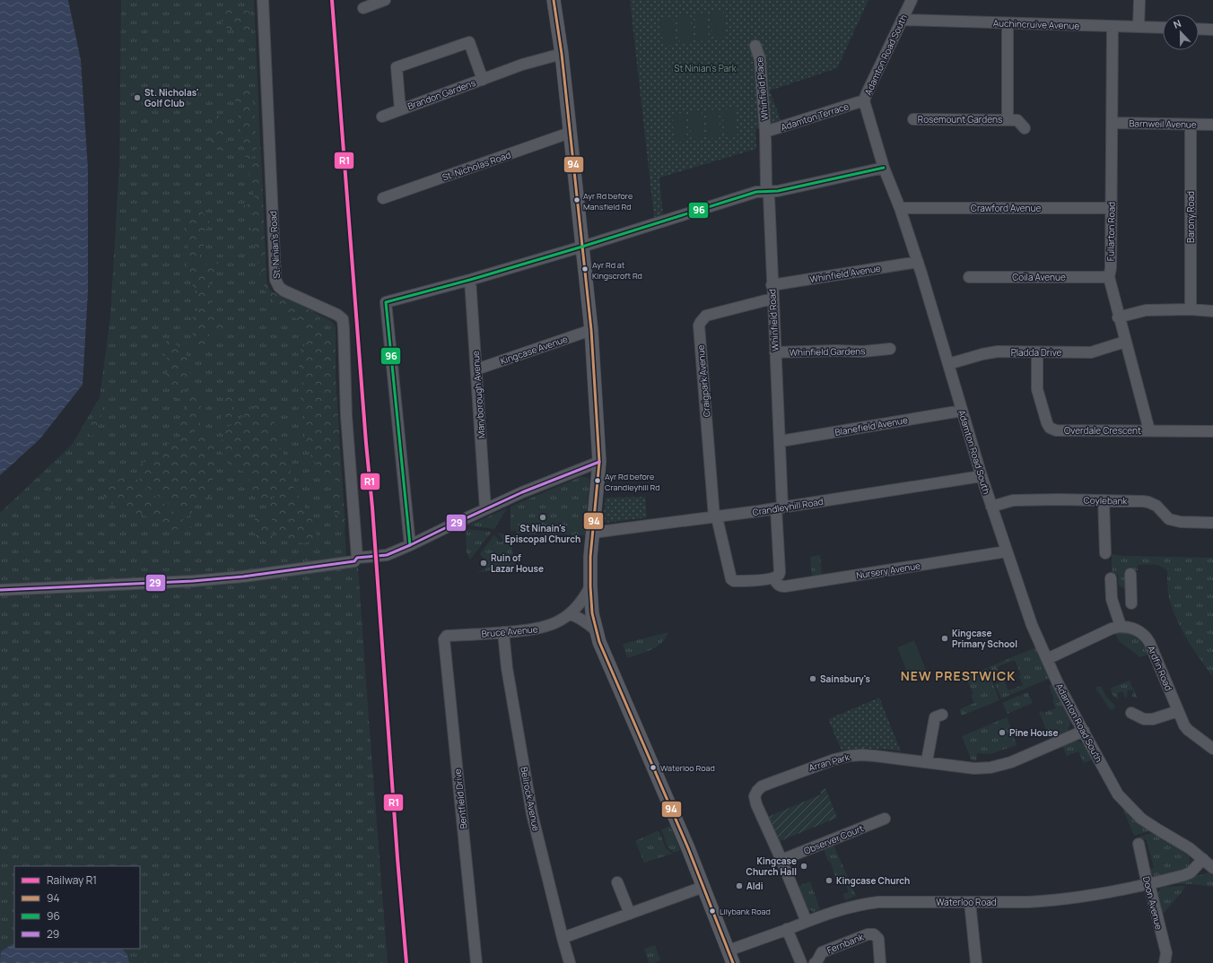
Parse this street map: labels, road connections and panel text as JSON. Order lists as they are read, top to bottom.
{
  "streets": {
    "street": [
      "Auchincruive Avenue",
      "Adamton Road South",
      "Whinfield Place",
      "Brandon Gardens",
      "Adamton Terrace",
      "Rosemount Gardens",
      "Barnweil Avenue",
      "St. Nicholas Road",
      "Crawford Avenue",
      "Barony Road",
      "Fullarton Road",
      "St. Ninian's Road",
      "Whinfield Avenue",
      "Coila Avenue",
      "Whinfield Road",
      "Kingcase Avenue",
      "Whinfield Gardens",
      "Pladda Drive",
      "Craigpark Avenue",
      "Maryborough Avenue",
      "Blanefield Avenue",
      "Overdale Crescent",
      "Coylebank",
      "Crandleyhill Road",
      "Nursery Avenue",
      "Bruce Avenue",
      "Ardfin Road",
      "Arran Park",
      "Bentfield Drive",
      "Bellrock Avenue",
      "Observer Court",
      "Waterloo Road",
      "Doon Avenue",
      "Fernbank"
    ]
  },
  "crossings": [
    ["Auchincruive Avenue", "Adamton Road South"],
    ["Auchincruive Avenue", "Rosemount Gardens"],
    ["Auchincruive Avenue", "Fullarton Road"],
    ["Adamton Road South", "Adamton Terrace"],
    ["Adamton Road South", "Crawford Avenue"],
    ["Adamton Road South", "Whinfield Avenue"],
    ["Adamton Road South", "Pladda Drive"],
    ["Adamton Road South", "Blanefield Avenue"],
    ["Adamton Road South", "Coylebank"],
    ["Adamton Road South", "Crandleyhill Road"],
    ["Adamton Road South", "Nursery Avenue"],
    ["Adamton Road South", "Arran Park"],
    ["Adamton Road South", "Waterloo Road"],
    ["Whinfield Place", "Adamton Terrace"],
    ["Whinfield Place", "Whinfield Road"],
    ["Adamton Terrace", "Whinfield Road"],
    ["Barnweil Avenue", "Barony Road"],
    ["Barnweil Avenue", "Fullarton Road"],
    ["Crawford Avenue", "Fullarton Road"],
    ["Fullarton Road", "Coila Avenue"],
    ["Fullarton Road", "Pladda Drive"],
    ["Fullarton Road", "Overdale Crescent"],
    ["Whinfield Avenue", "Whinfield Road"],
    ["Whinfield Road", "Whinfield Gardens"],
    ["Whinfield Road", "Craigpark Avenue"],
    ["Whinfield Road", "Blanefield Avenue"],
    ["Whinfield Road", "Crandleyhill Road"],
    ["Whinfield Road", "Nursery Avenue"],
    ["Kingcase Avenue", "Maryborough Avenue"],
    ["Pladda Drive", "Overdale Crescent"],
    ["Craigpark Avenue", "Crandleyhill Road"],
    ["Craigpark Avenue", "Nursery Avenue"],
    ["Bruce Avenue", "Bentfield Drive"],
    ["Bruce Avenue", "Bellrock Avenue"],
    ["Arran Park", "Observer Court"],
    ["Arran Park", "Waterloo Road"],
    ["Waterloo Road", "Doon Avenue"]
  ],
  "districts": ["NEW PRESTWICK"],
  "parks": ["St Ninian's Park"],
  "places": [
    "St. Nicholas' Golf Club",
    "Ayr Rd before Mansfield Rd",
    "Ayr Rd at Kingscroft Rd",
    "Ayr Rd before Crandleyhill Rd",
    "St Ninain's Episcopal Church",
    "Ruin of Lazar House",
    "Kingcase Primary School",
    "Sainsbury's",
    "Pine House",
    "Waterloo Road",
    "Kingcase Church Hall",
    "Kingcase Church",
    "Aldi",
    "Lilybank Road"
  ],
  "lines": [
    "rail line R1",
    "transit line 94",
    "transit line 96",
    "transit line 29"
  ],
  "legend": [
    "Railway R1",
    "94",
    "96",
    "29"
  ],
  "north": "top"
}
